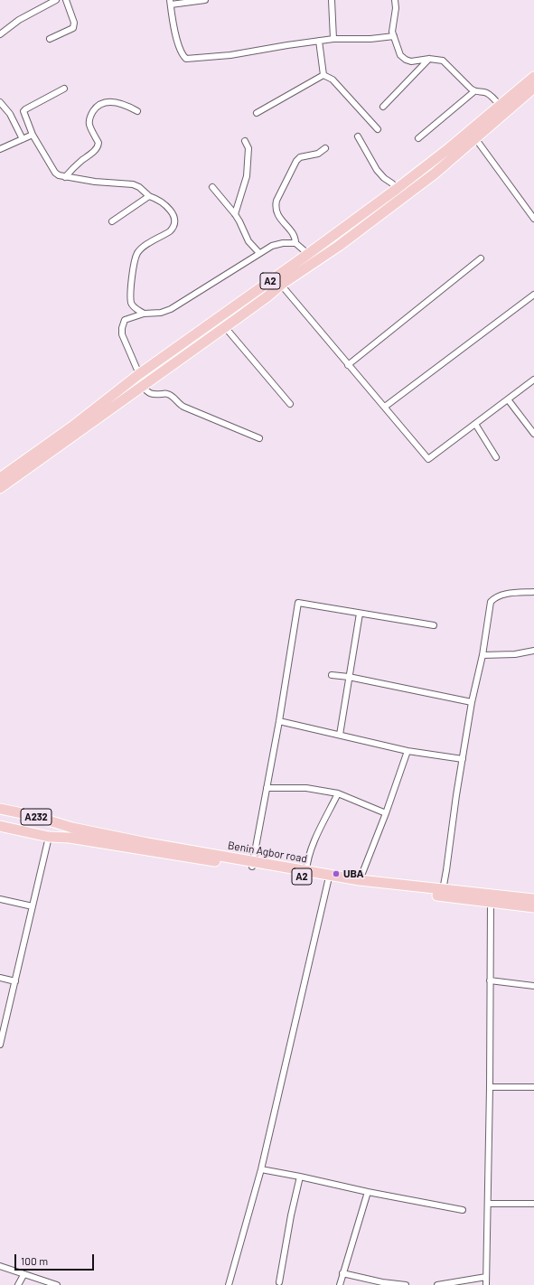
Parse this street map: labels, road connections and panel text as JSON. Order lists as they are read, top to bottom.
{
  "streets": {
    "highway": ["A2", "A232", "Benin Agbor road"]
  },
  "crossings": [
    ["A2", "Benin Agbor road"]
  ],
  "places": ["UBA"],
  "scale_bar": "100 m"
}
